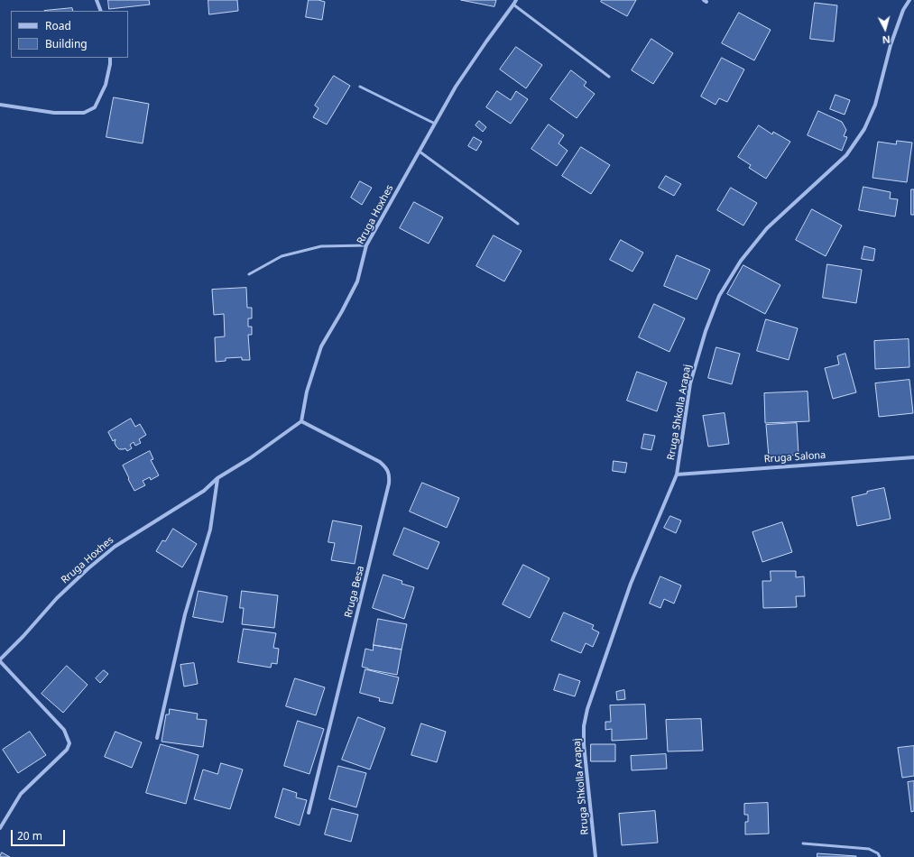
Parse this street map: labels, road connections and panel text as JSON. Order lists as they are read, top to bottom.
{
  "streets": {
    "street": [
      "Rruga Hoxhes",
      "Rruga Shkolla Arapaj",
      "Rruga Salona",
      "Rruga Besa"
    ]
  },
  "crossings": [
    ["Rruga Hoxhes", "Rruga Besa"],
    ["Rruga Shkolla Arapaj", "Rruga Salona"]
  ],
  "legend": ["Road", "Building"],
  "scale_bar": "20 m",
  "north": "bottom"
}
